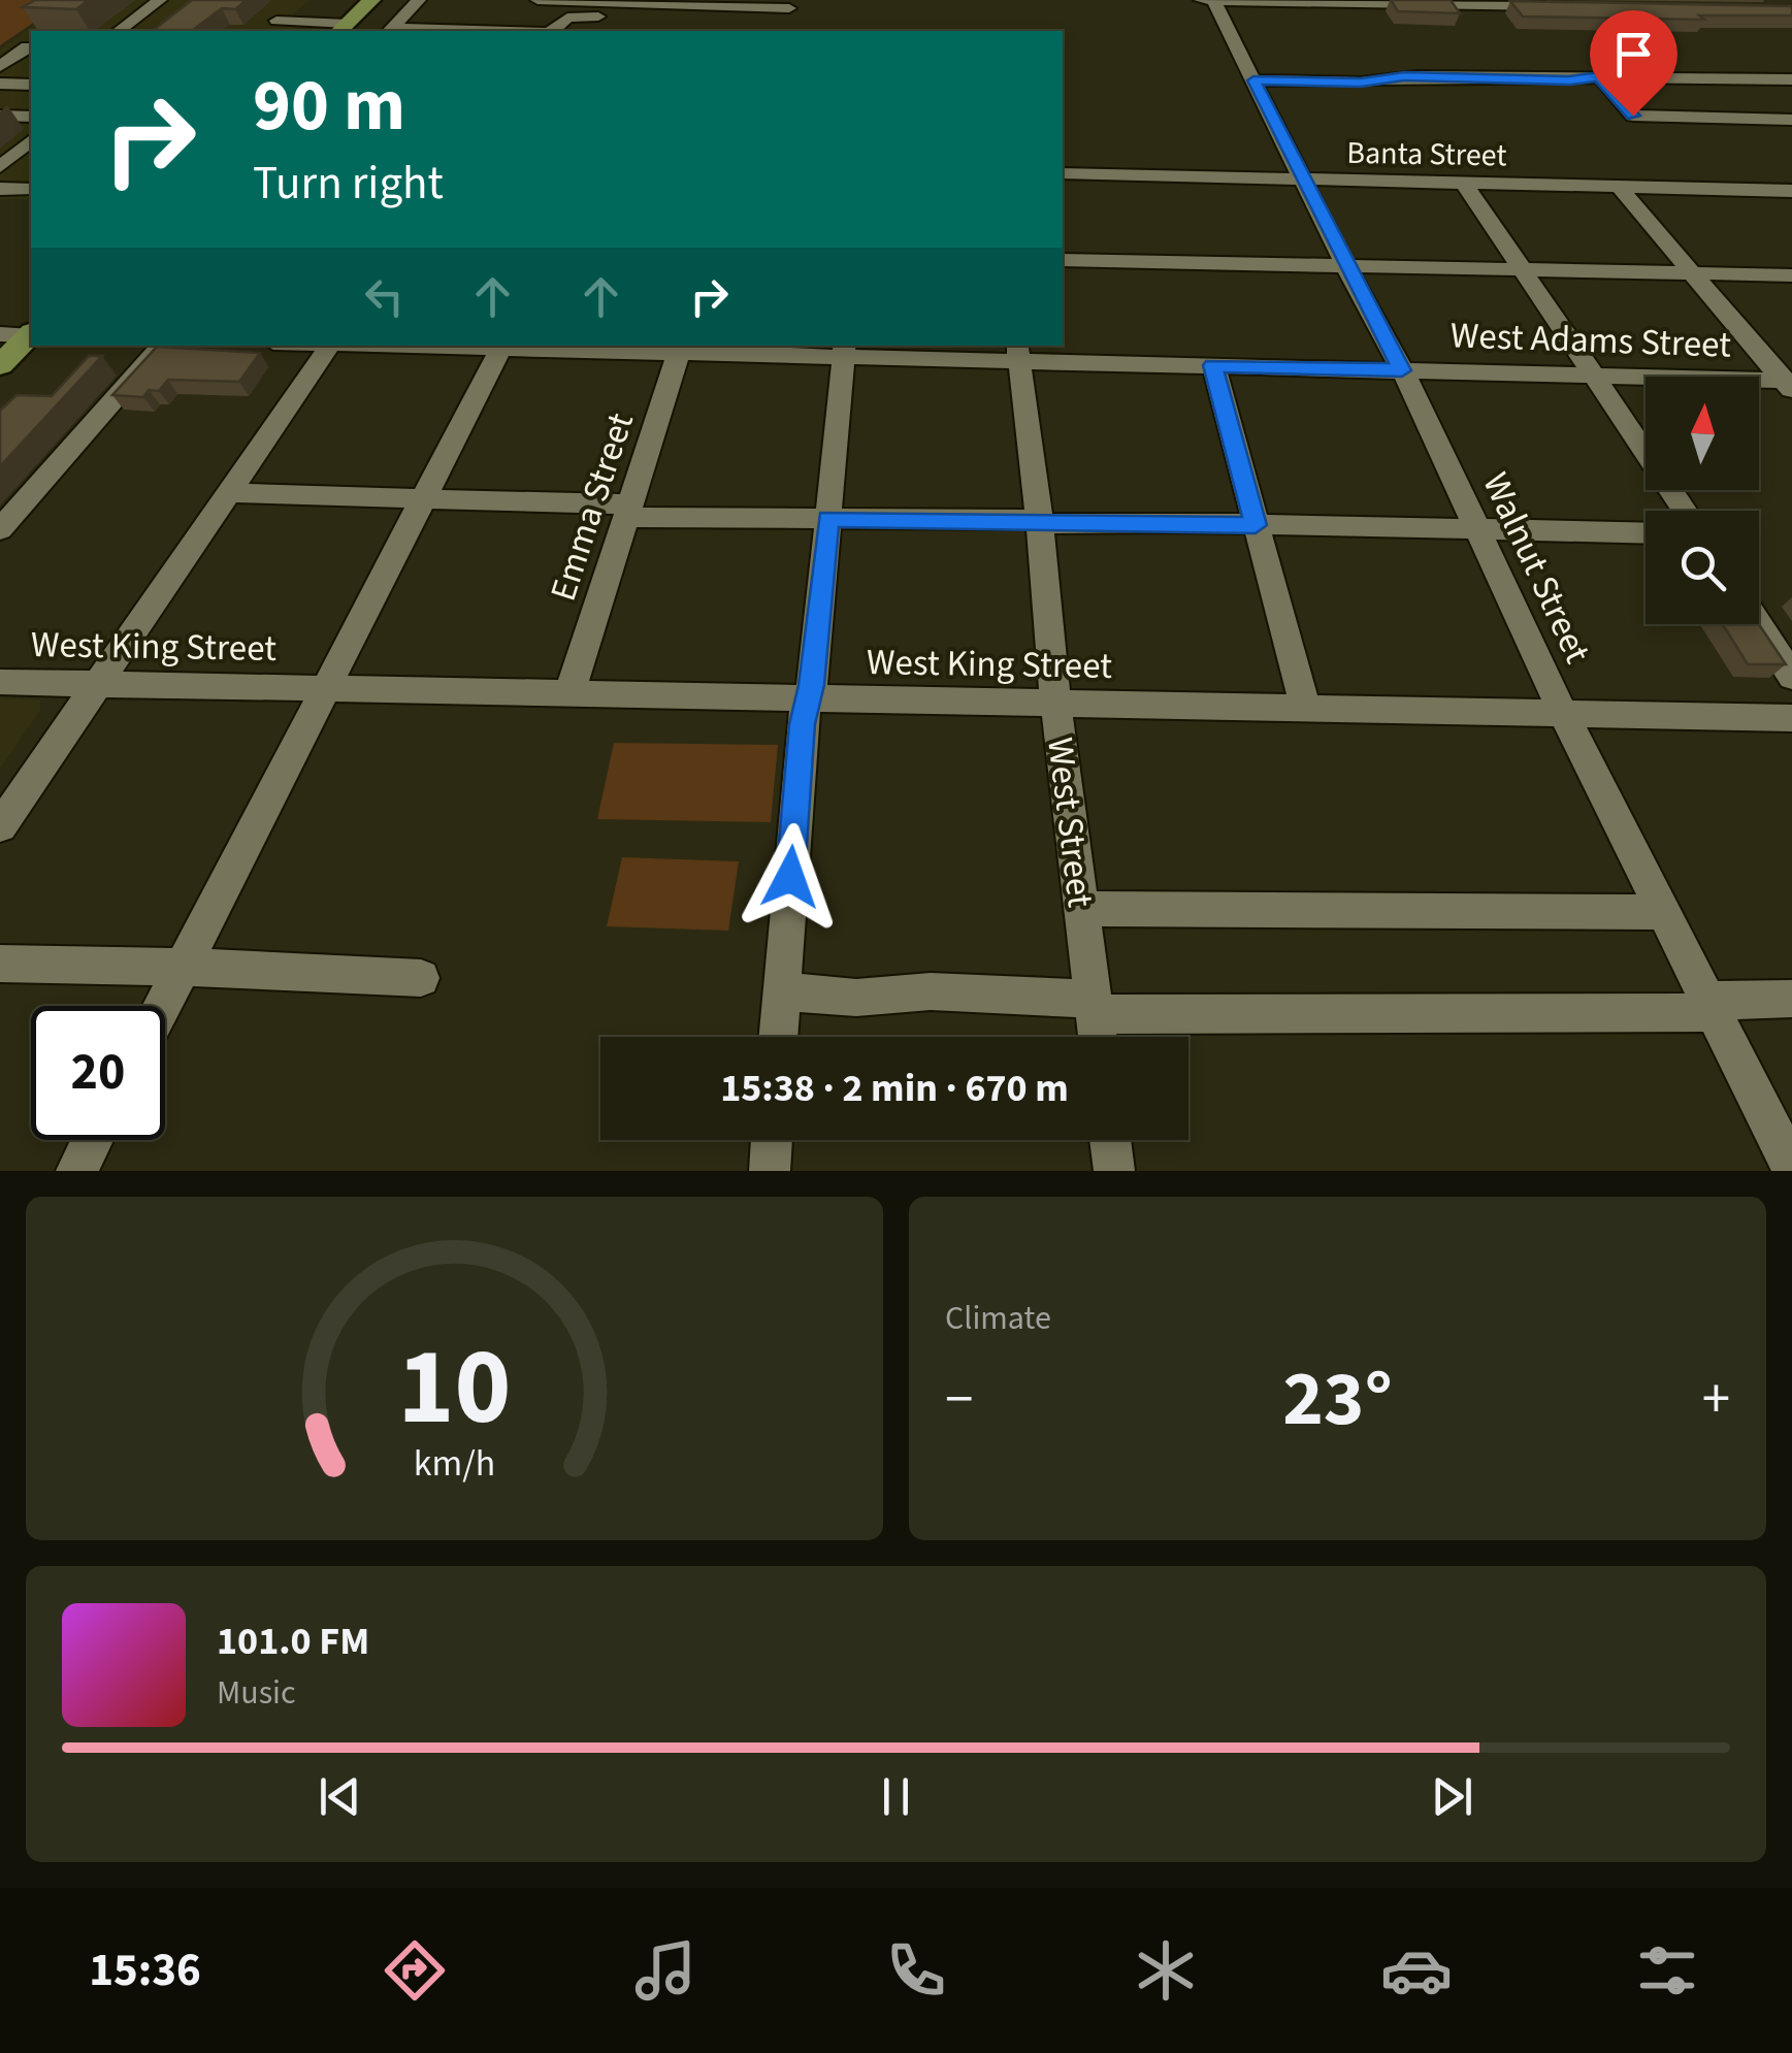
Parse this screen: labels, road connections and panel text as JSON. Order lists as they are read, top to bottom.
{
  "streets": {
    "street": [
      "Banta Street",
      "West Adams Street",
      "Emma Street",
      "Walnut Street",
      "West King Street",
      "West Street"
    ]
  },
  "crossings": [
    ["Banta Street", "Walnut Street"],
    ["West Adams Street", "Emma Street"],
    ["West Adams Street", "Walnut Street"],
    ["West Adams Street", "West Street"],
    ["Emma Street", "West King Street"],
    ["Walnut Street", "West King Street"],
    ["West King Street", "West Street"]
  ],
  "north": "top",
  "page": {
    "turn": ["90 m", "Turn right"],
    "limit": "20",
    "trip": "15:38 · 2 min · 670 m",
    "tile": "Climate",
    "heat": ["−", "23°", "+"],
    "song": ["101.0 FM", "Music"],
    "tabs": "15:36",
    "gauge": ["10", "km/h"]
  }
}
